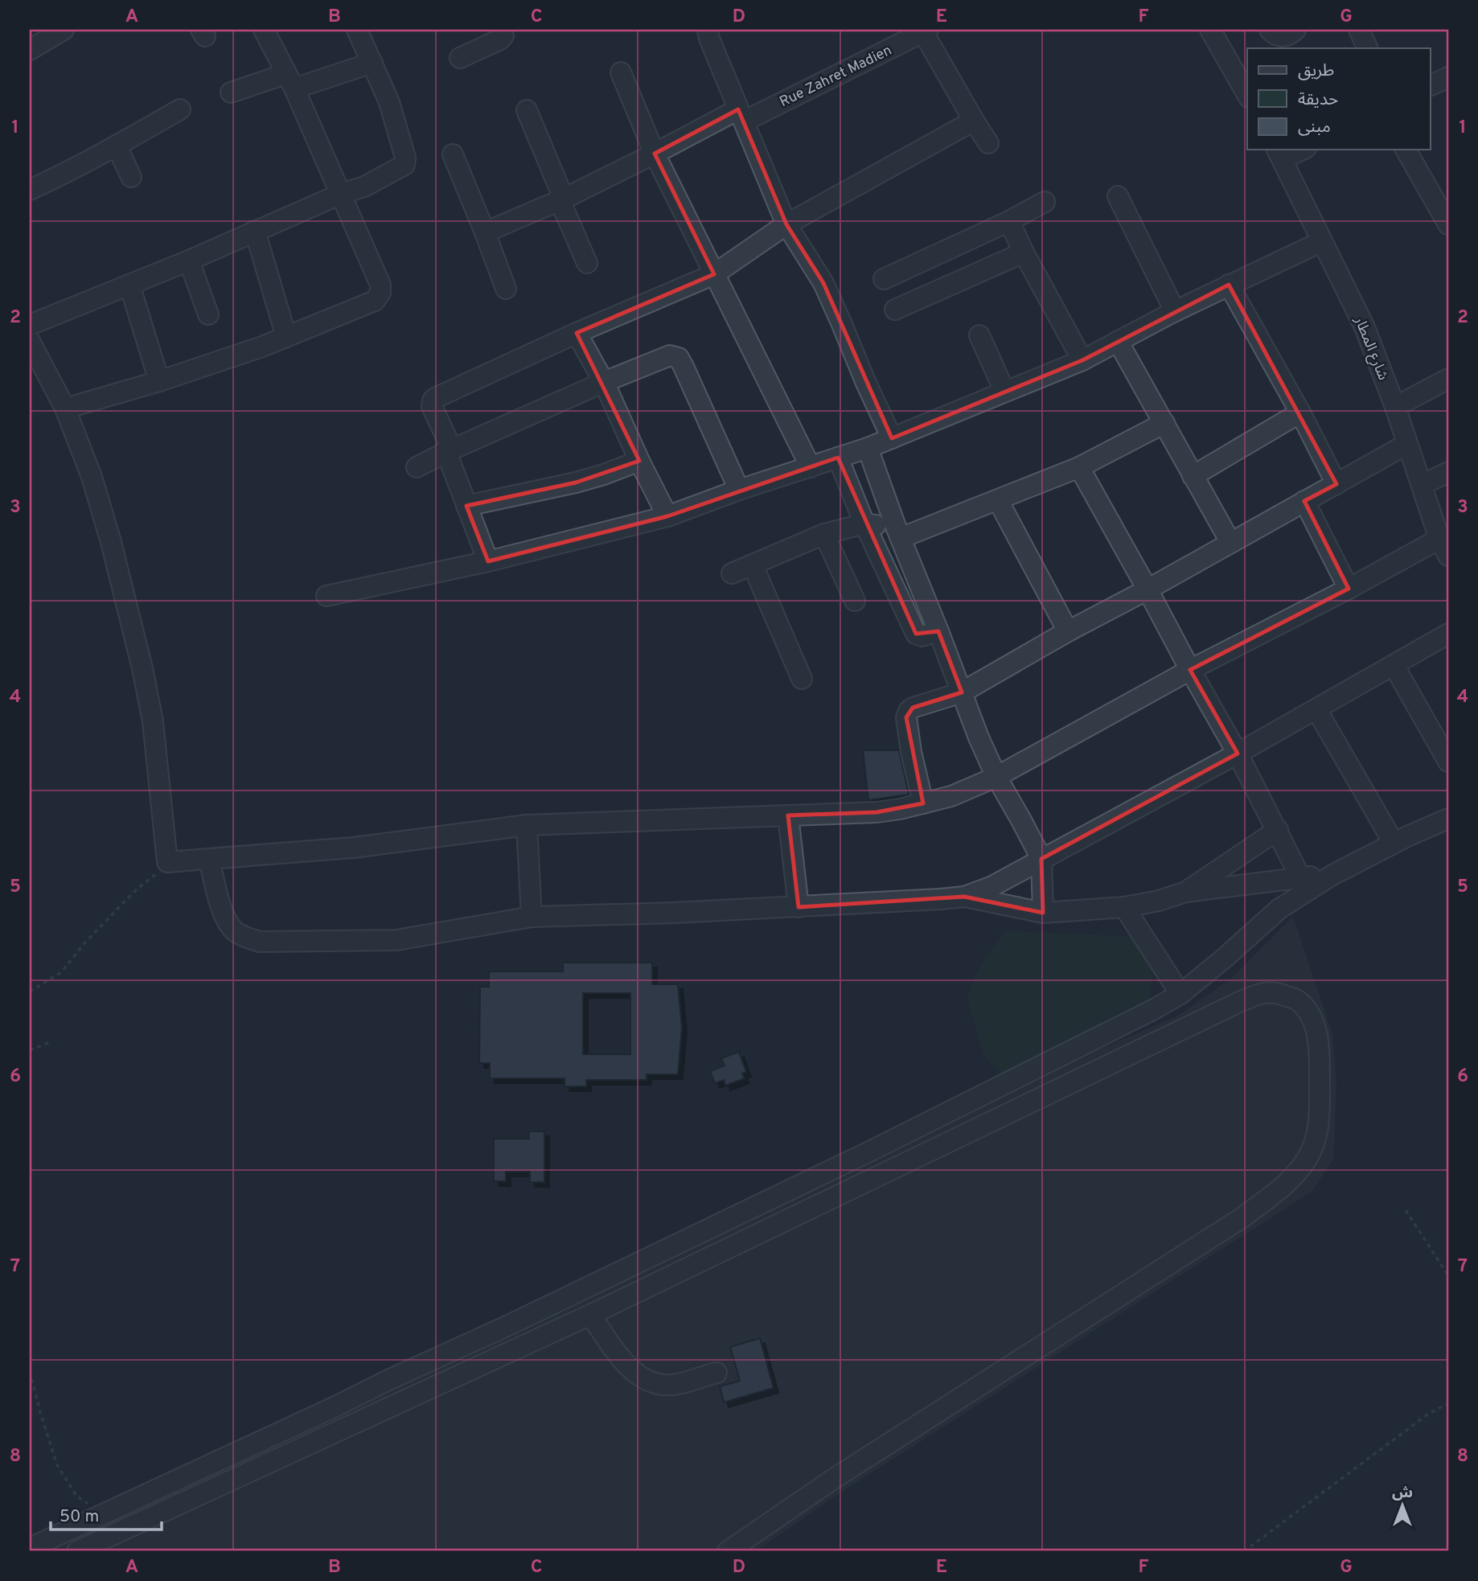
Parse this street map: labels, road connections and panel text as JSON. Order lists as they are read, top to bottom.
{
  "streets": {
    "street": ["Rue Zahret Madien", "شارع المطار"]
  },
  "legend": ["طريق", "حديقة", "مبنى"],
  "scale_bar": "50 m",
  "north": "top",
  "grid": {
    "columns": [
      "A",
      "B",
      "C",
      "D",
      "E",
      "F",
      "G"
    ],
    "rows": [
      "1",
      "2",
      "3",
      "4",
      "5",
      "6",
      "7",
      "8"
    ]
  }
}
